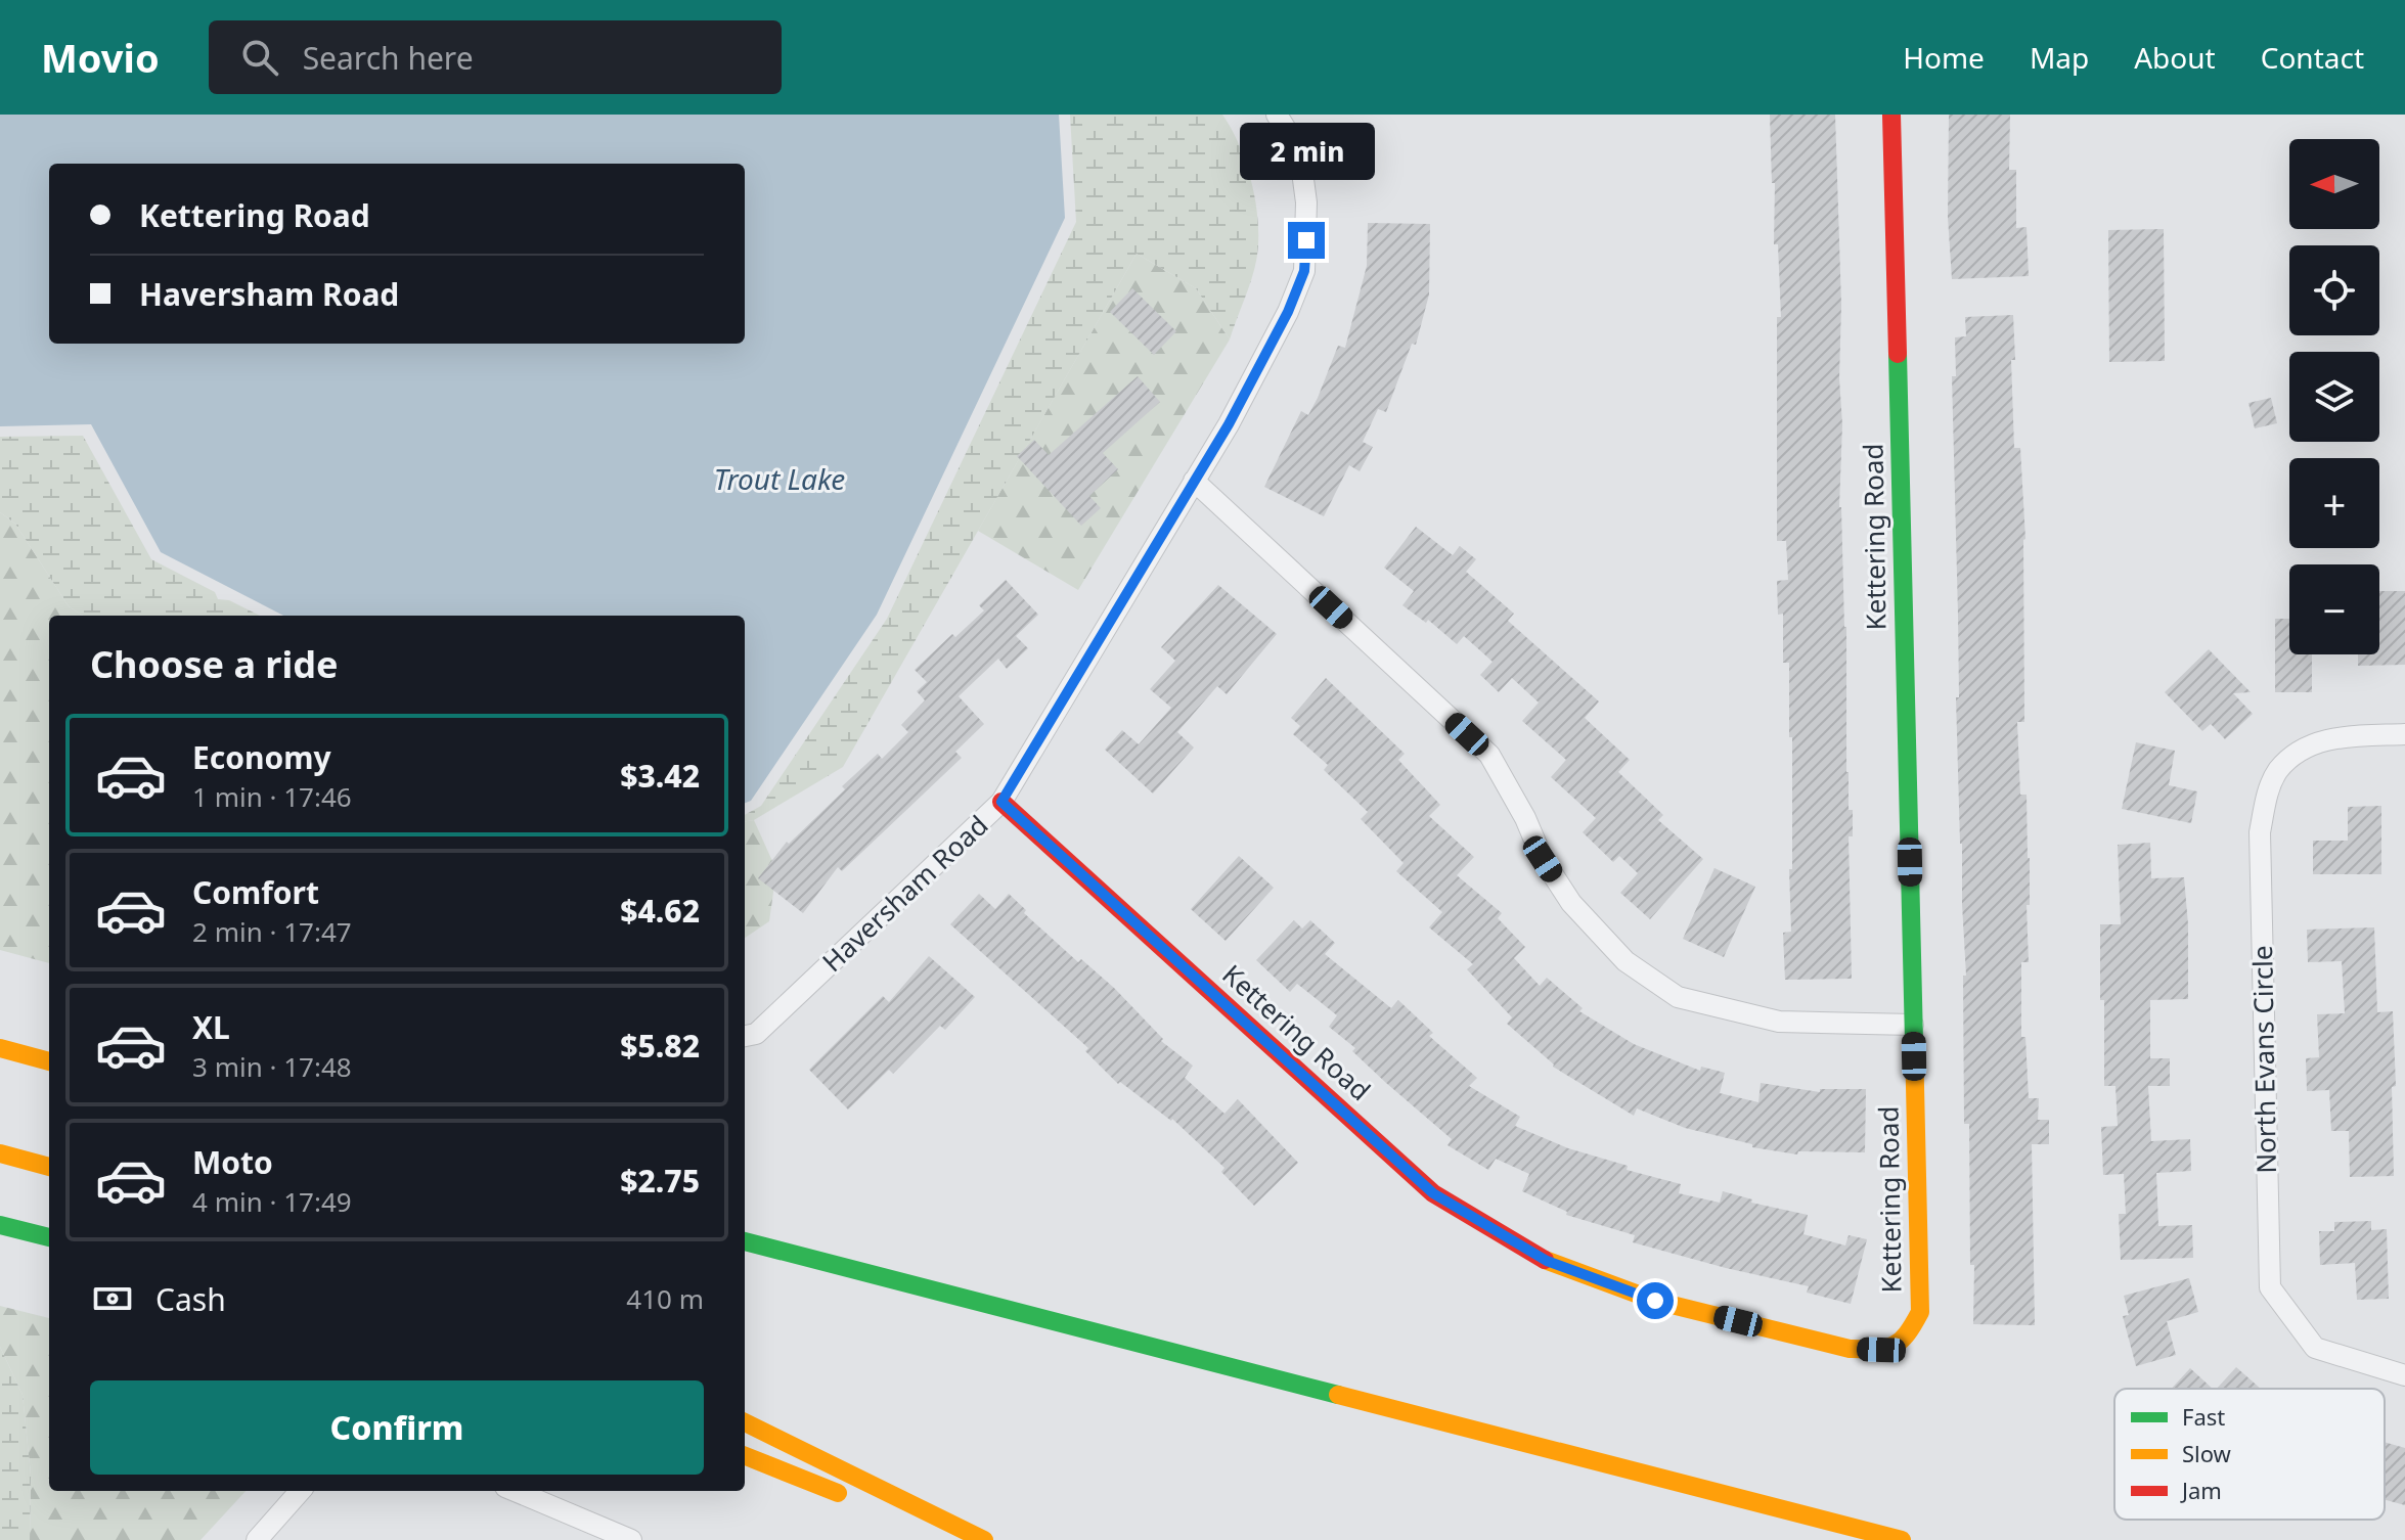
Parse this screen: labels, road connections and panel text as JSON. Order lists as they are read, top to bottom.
{
  "streets": {
    "main road": ["Kettering Road"],
    "street": ["Haversham Road", "North Evans Circle"]
  },
  "crossings": [
    ["Kettering Road", "Haversham Road"]
  ],
  "water": ["Trout Lake"],
  "legend": ["Fast", "Slow", "Jam"],
  "north": "left",
  "page": {
    "header": "Movio",
    "search": "Search here",
    "nav": [
      "Home",
      "Map",
      "About",
      "Contact"
    ],
    "bubble": "2 min",
    "map_buttons": ["+", "−"],
    "banner": ["Kettering Road", "Haversham Road"],
    "heading": "Choose a ride",
    "list": [
      {
        "name": "Economy",
        "note": "1 min · 17:46",
        "value": "$3.42"
      },
      {
        "name": "Comfort",
        "note": "2 min · 17:47",
        "value": "$4.62"
      },
      {
        "name": "XL",
        "note": "3 min · 17:48",
        "value": "$5.82"
      },
      {
        "name": "Moto",
        "note": "4 min · 17:49",
        "value": "$2.75"
      }
    ],
    "pay": ["Cash", "410 m"],
    "buttons": "Confirm"
  }
}
